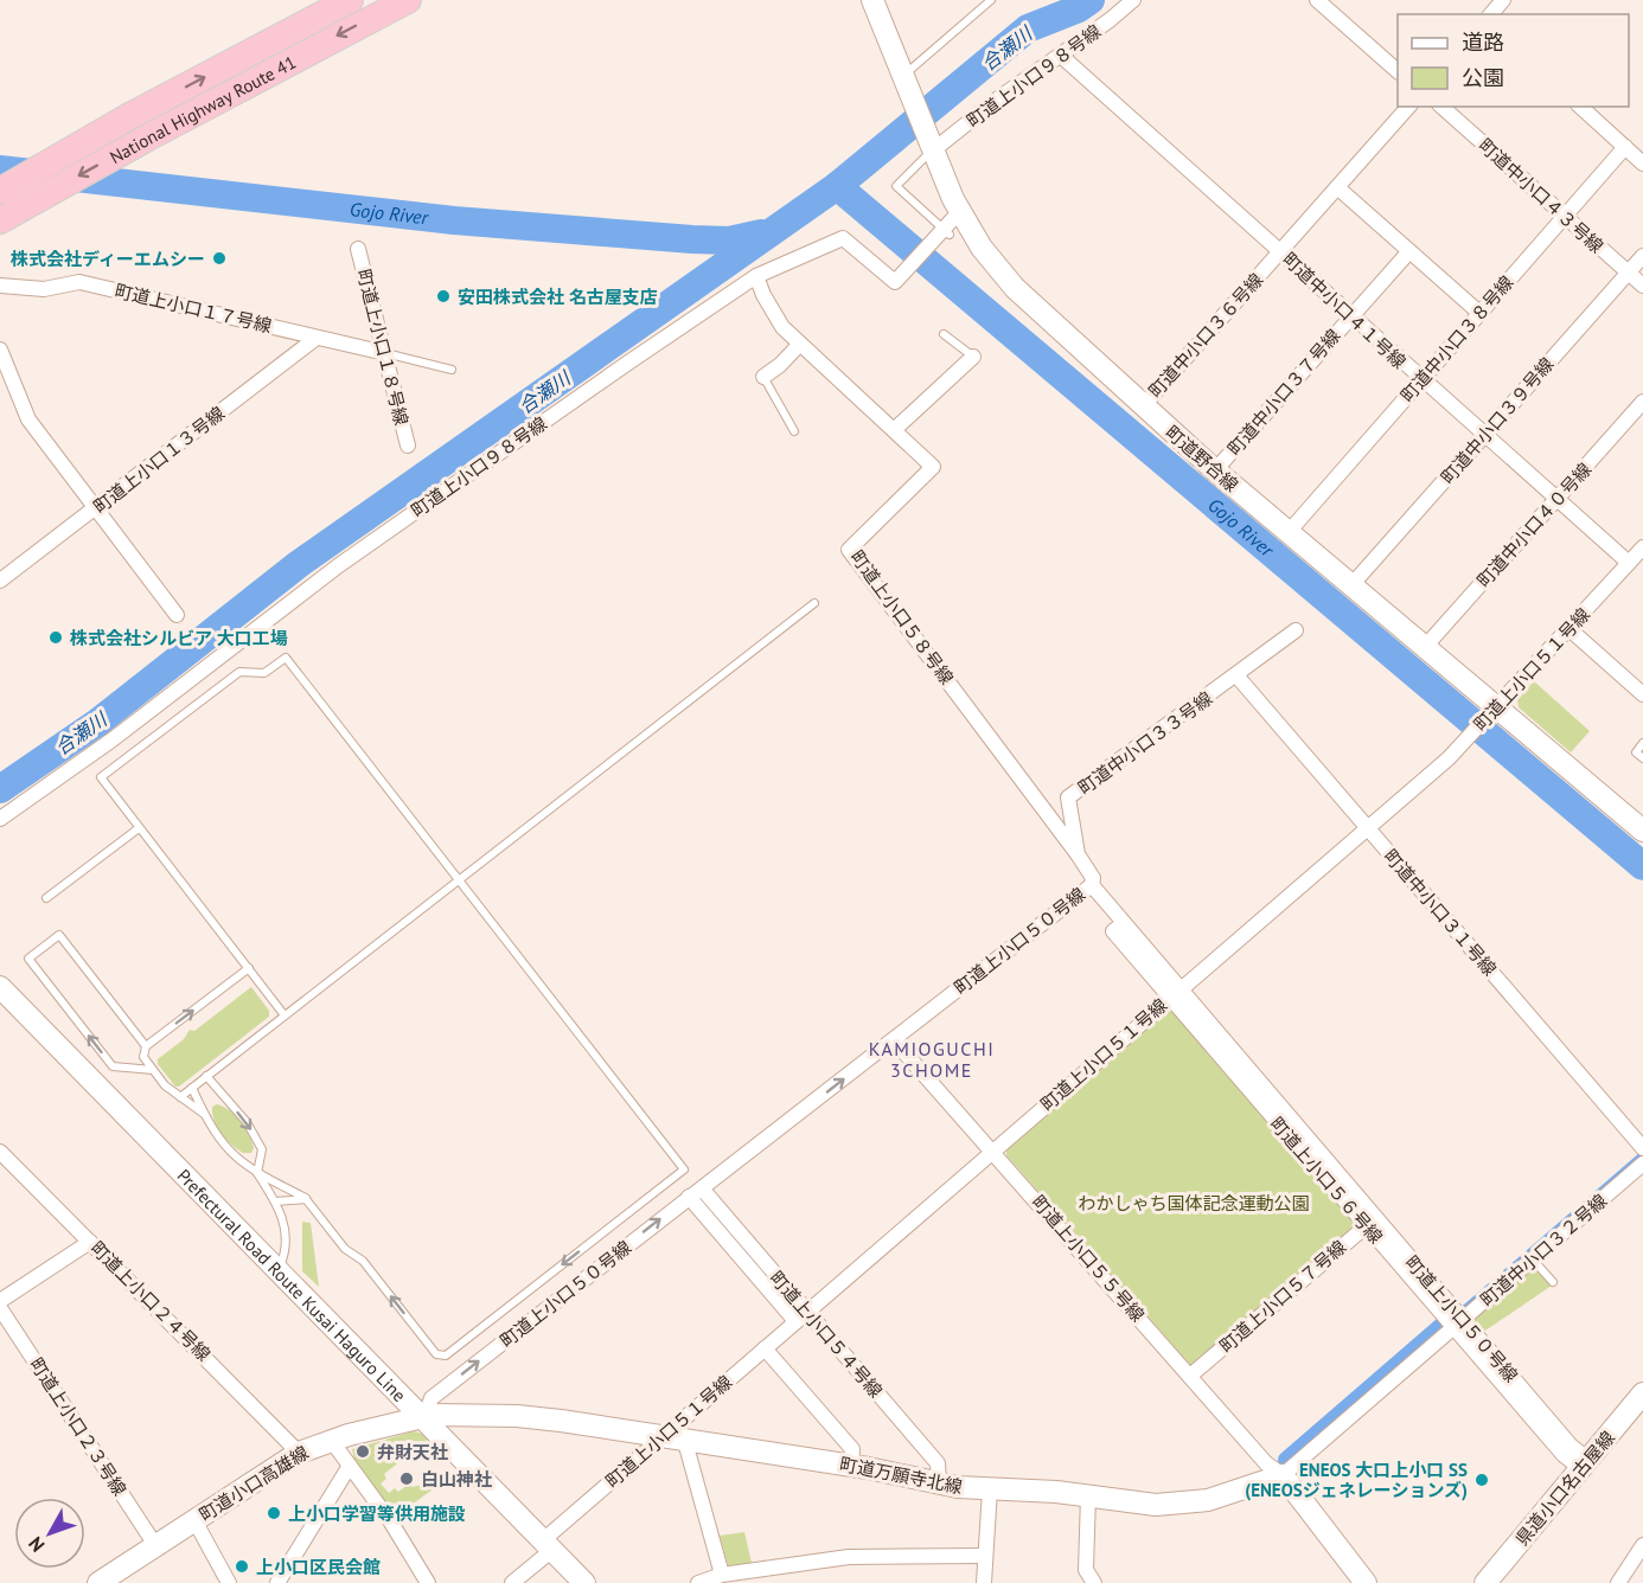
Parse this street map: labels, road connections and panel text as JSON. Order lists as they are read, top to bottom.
{
  "streets": {
    "highway": ["National Highway Route 41"],
    "street": [
      "町道上小口９８号線",
      "町道中小口４３号線",
      "町道上小口１７号線",
      "町道中小口４１号線",
      "町道中小口３６号線",
      "町道中小口３８号線",
      "町道上小口１８号線",
      "町道中小口３７号線",
      "町道中小口３９号線",
      "町道野合線",
      "町道上小口１３号線",
      "町道中小口４０号線",
      "町道上小口５８号線",
      "町道上小口５１号線",
      "町道中小口３３号線",
      "町道中小口３１号線",
      "町道上小口５０号線",
      "町道上小口５６号線",
      "町道中小口３２号線",
      "町道上小口５５号線",
      "Prefectural Road Route Kusai Haguro Line",
      "町道上小口５７号線",
      "町道上小口２４号線",
      "町道上小口５４号線",
      "町道上小口２３号線",
      "町道万願寺北線",
      "町道小口高雄線",
      "県道小口名古屋線"
    ]
  },
  "crossings": [
    ["町道上小口９８号線", "町道中小口４１号線"],
    ["町道上小口９８号線", "町道野合線"],
    ["町道上小口９８号線", "町道上小口５８号線"],
    ["町道中小口４３号線", "町道中小口３８号線"],
    ["町道中小口４３号線", "町道中小口３９号線"],
    ["町道上小口１７号線", "町道上小口１８号線"],
    ["町道上小口１７号線", "町道上小口１３号線"],
    ["町道中小口４１号線", "町道中小口３６号線"],
    ["町道中小口４１号線", "町道中小口３８号線"],
    ["町道中小口４１号線", "町道中小口３７号線"],
    ["町道中小口４１号線", "町道中小口３９号線"],
    ["町道中小口４１号線", "町道中小口４０号線"],
    ["町道中小口４１号線", "町道上小口５１号線"],
    ["町道中小口３６号線", "町道野合線"],
    ["町道中小口３８号線", "町道野合線"],
    ["町道中小口３７号線", "町道野合線"],
    ["町道中小口３９号線", "町道野合線"],
    ["町道野合線", "町道中小口４０号線"],
    ["町道野合線", "町道上小口５１号線"],
    ["町道上小口５８号線", "町道中小口３３号線"],
    ["町道上小口５１号線", "町道中小口３１号線"],
    ["町道上小口５１号線", "町道上小口５６号線"],
    ["町道上小口５１号線", "町道上小口５５号線"],
    ["町道上小口５１号線", "Prefectural Road Route Kusai Haguro Line"],
    ["町道上小口５１号線", "町道上小口５４号線"],
    ["町道上小口５１号線", "町道万願寺北線"],
    ["町道中小口３３号線", "町道中小口３１号線"],
    ["町道中小口３３号線", "町道上小口５０号線"],
    ["町道上小口５０号線", "町道上小口５６号線"],
    ["町道上小口５０号線", "町道上小口５５号線"],
    ["町道上小口５０号線", "Prefectural Road Route Kusai Haguro Line"],
    ["町道上小口５０号線", "町道上小口５４号線"],
    ["町道上小口５０号線", "町道万願寺北線"],
    ["町道上小口５０号線", "町道小口高雄線"],
    ["町道上小口５６号線", "町道中小口３２号線"],
    ["町道上小口５６号線", "町道上小口５７号線"],
    ["町道上小口５６号線", "県道小口名古屋線"],
    ["町道中小口３２号線", "町道上小口５５号線"],
    ["町道中小口３２号線", "町道万願寺北線"],
    ["町道上小口５５号線", "町道上小口５７号線"],
    ["町道上小口５５号線", "町道万願寺北線"],
    ["Prefectural Road Route Kusai Haguro Line", "町道万願寺北線"],
    ["Prefectural Road Route Kusai Haguro Line", "町道小口高雄線"],
    ["町道上小口２４号線", "町道小口高雄線"],
    ["町道上小口５４号線", "町道万願寺北線"],
    ["町道上小口２３号線", "町道小口高雄線"],
    ["町道万願寺北線", "町道小口高雄線"]
  ],
  "one_way": ["町道上小口５０号線"],
  "districts": ["KAMIOGUCHI 3CHOME"],
  "water": ["合瀬川", "Gojo River"],
  "parks": ["わかしゃち国体記念運動公園"],
  "places": [
    "株式会社ディーエムシー",
    "安田株式会社 名古屋支店",
    "株式会社シルビア 大口工場",
    "弁財天社",
    "白山神社",
    "ENEOS 大口上小口 SS (ENEOSジェネレーションズ)",
    "上小口学習等供用施設",
    "上小口区民会館"
  ],
  "legend": ["道路", "公園"],
  "north": "bottom left"
}
